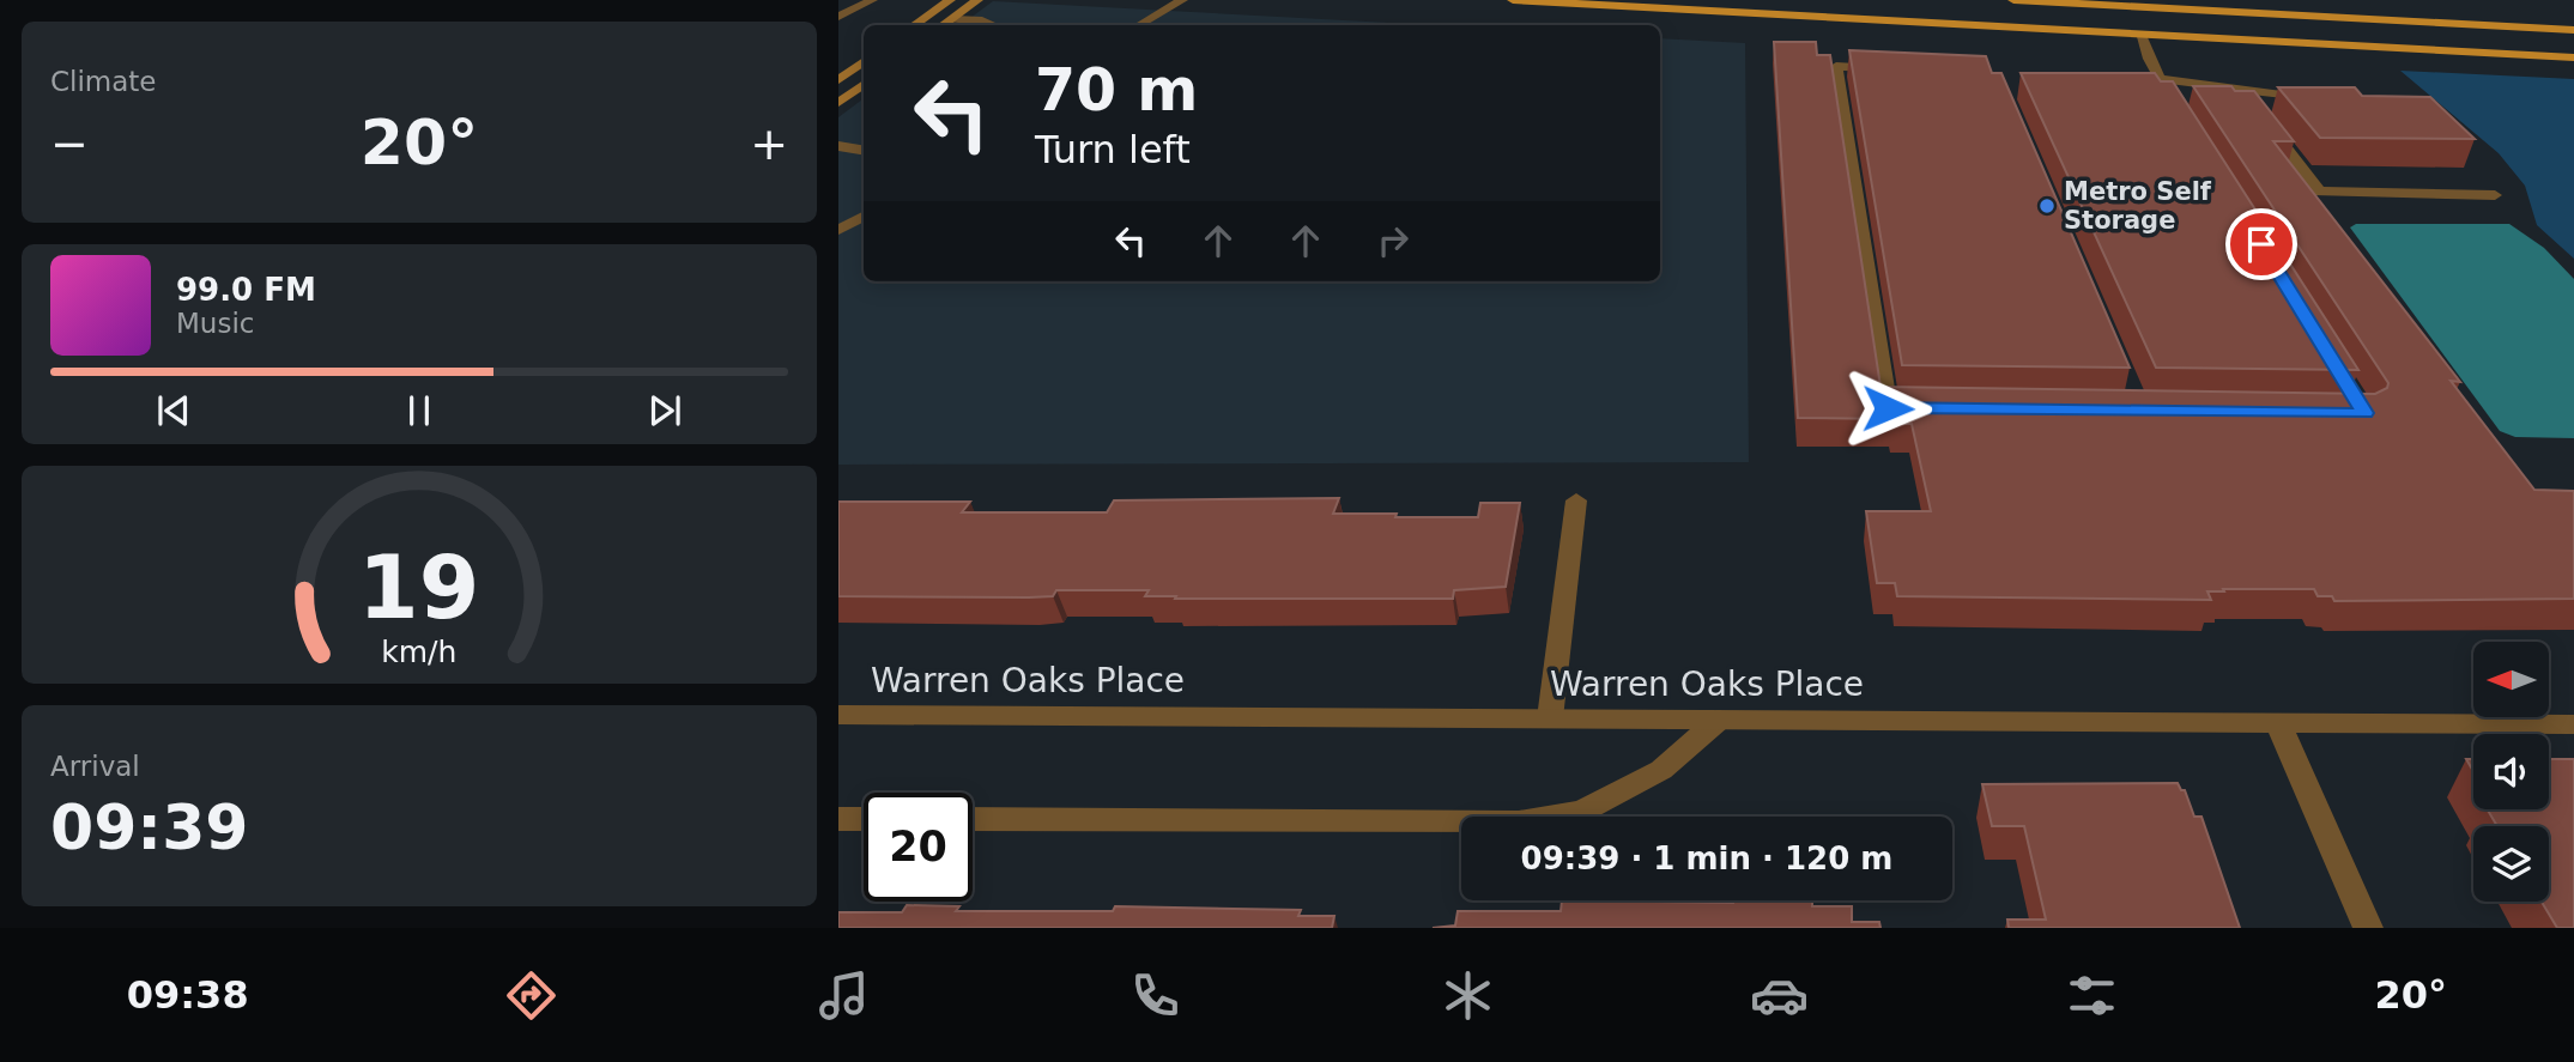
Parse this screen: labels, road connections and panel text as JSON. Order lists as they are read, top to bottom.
{
  "streets": {
    "street": ["Warren Oaks Place"]
  },
  "places": ["Metro Self Storage"],
  "north": "left",
  "page": {
    "tile": [
      "Climate",
      ["Arrival", "09:39"]
    ],
    "turn": ["70 m", "Turn left"],
    "heat": ["−", "20°", "+"],
    "song": ["99.0 FM", "Music"],
    "limit": "20",
    "trip": "09:39 · 1 min · 120 m",
    "tabs": ["09:38", "20°"],
    "gauge": ["19", "km/h"]
  }
}
